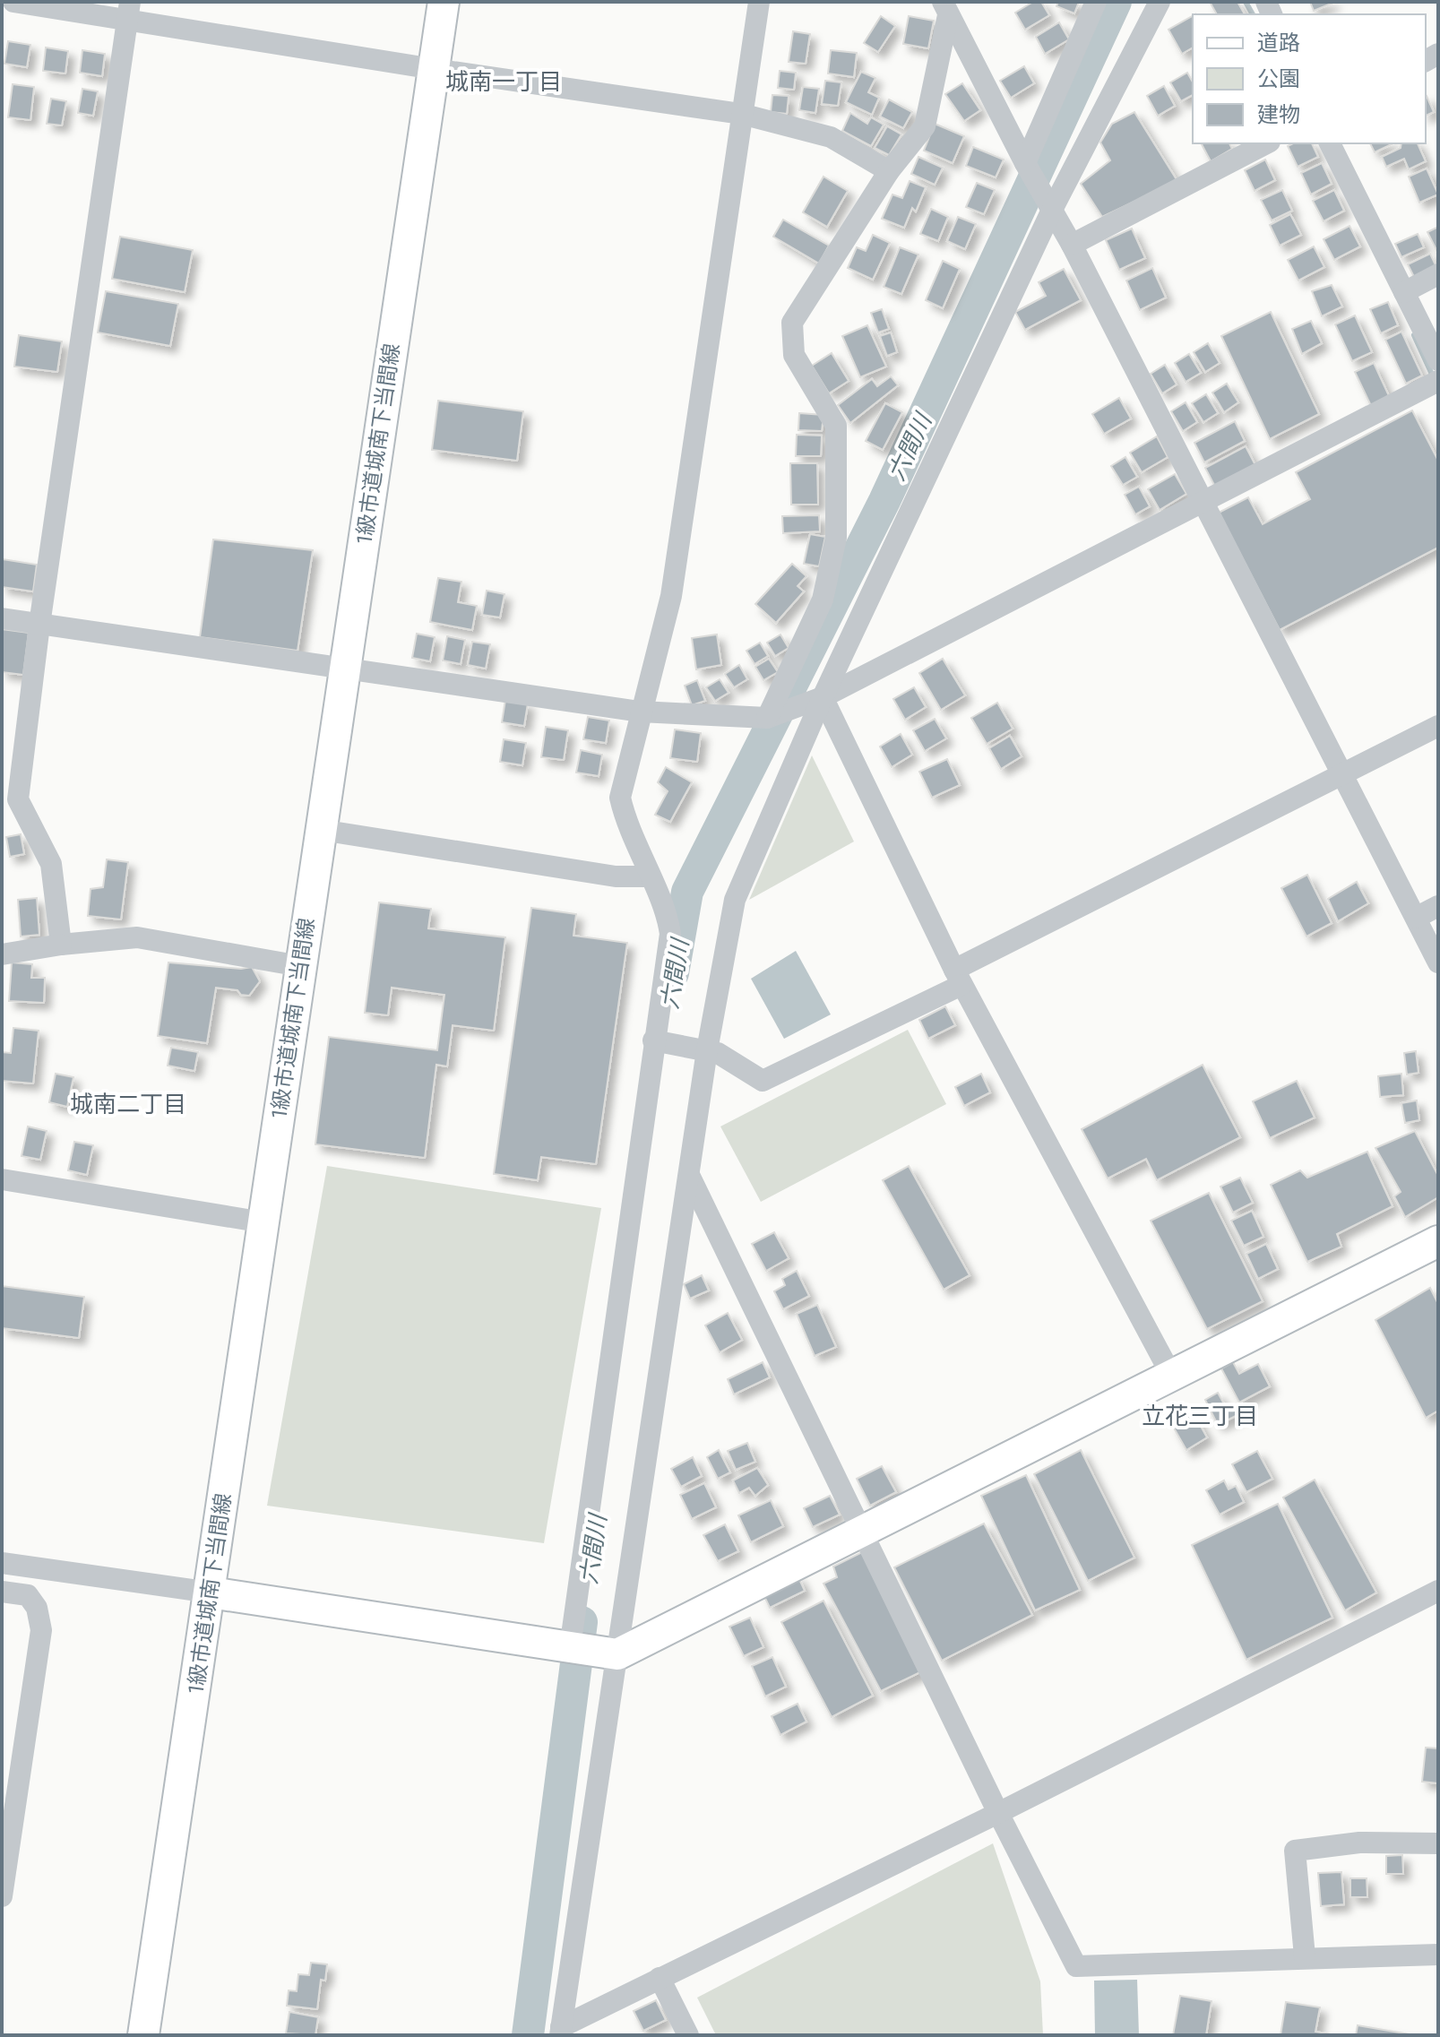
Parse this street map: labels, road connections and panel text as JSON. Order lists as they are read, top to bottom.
{
  "streets": {
    "street": ["1級市道城南下当間線"]
  },
  "districts": ["城南一丁目", "城南二丁目", "立花三丁目"],
  "water": ["六間川"],
  "legend": ["道路", "公園", "建物"]
}
